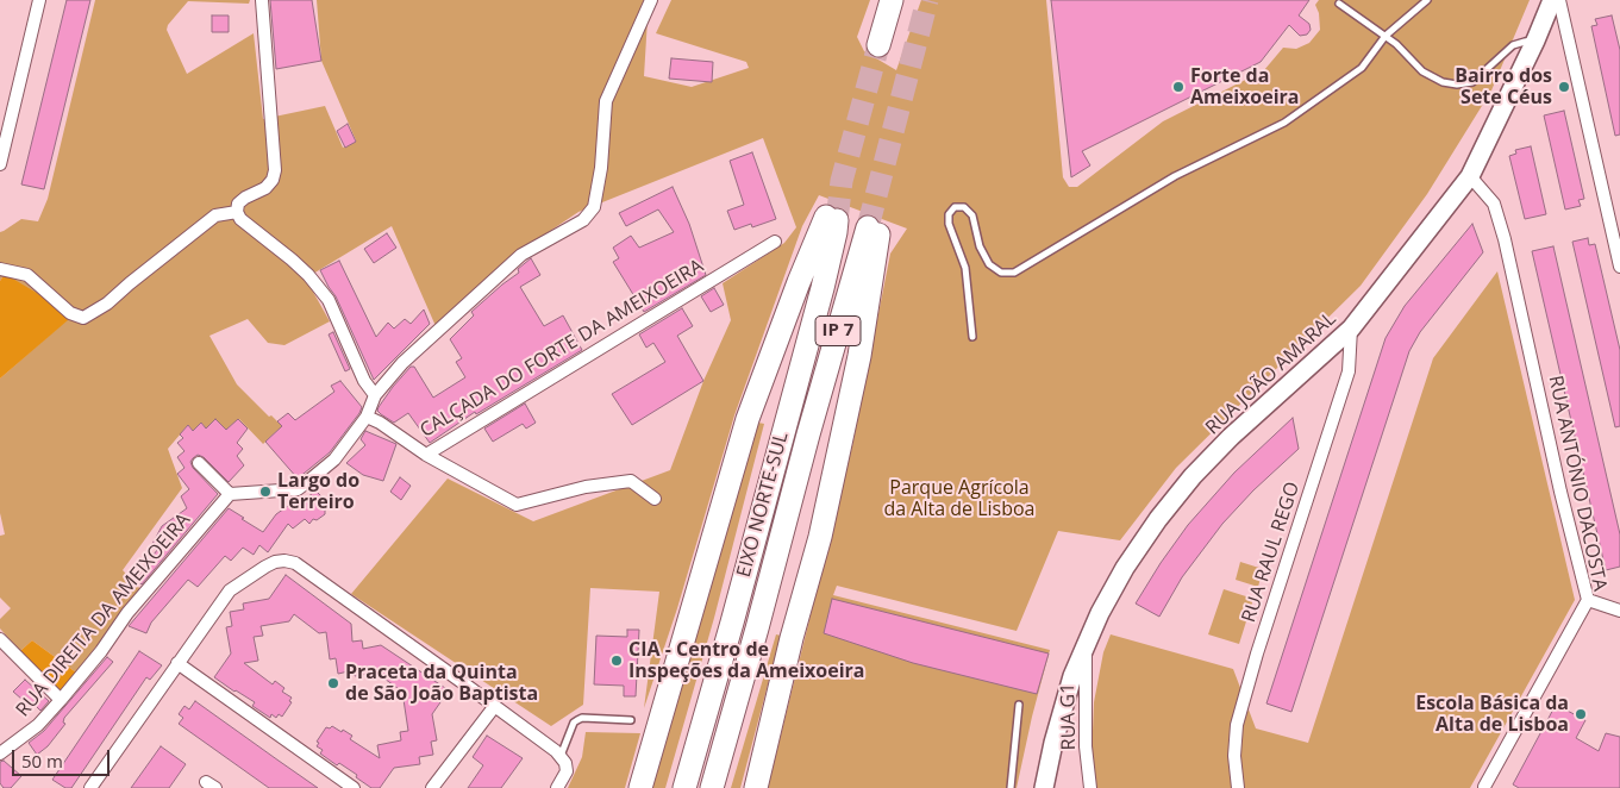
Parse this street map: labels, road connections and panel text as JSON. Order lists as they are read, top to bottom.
{
  "streets": {
    "highway": ["IP 7", "EIXO NORTE-SUL"],
    "street": [
      "CALÇADA DO FORTE DA AMEIXOEIRA",
      "RUA JOÃO AMARAL",
      "RUA ANTÓNIO DACOSTA",
      "RUA RAUL REGO",
      "RUA DIREITA DA AMEIXOEIRA",
      "RUA G1"
    ]
  },
  "crossings": [
    ["RUA JOÃO AMARAL", "RUA ANTÓNIO DACOSTA"],
    ["RUA JOÃO AMARAL", "RUA RAUL REGO"],
    ["RUA JOÃO AMARAL", "RUA G1"]
  ],
  "parks": ["Parque Agrícola da Alta de Lisboa"],
  "places": [
    "Forte da Ameixoeira",
    "Bairro dos Sete Céus",
    "Largo do Terreiro",
    "CIA - Centro de Inspeções da Ameixoeira",
    "Praceta da Quinta de São João Baptista",
    "Escola Básica da Alta de Lisboa"
  ],
  "scale_bar": "50 m"
}
